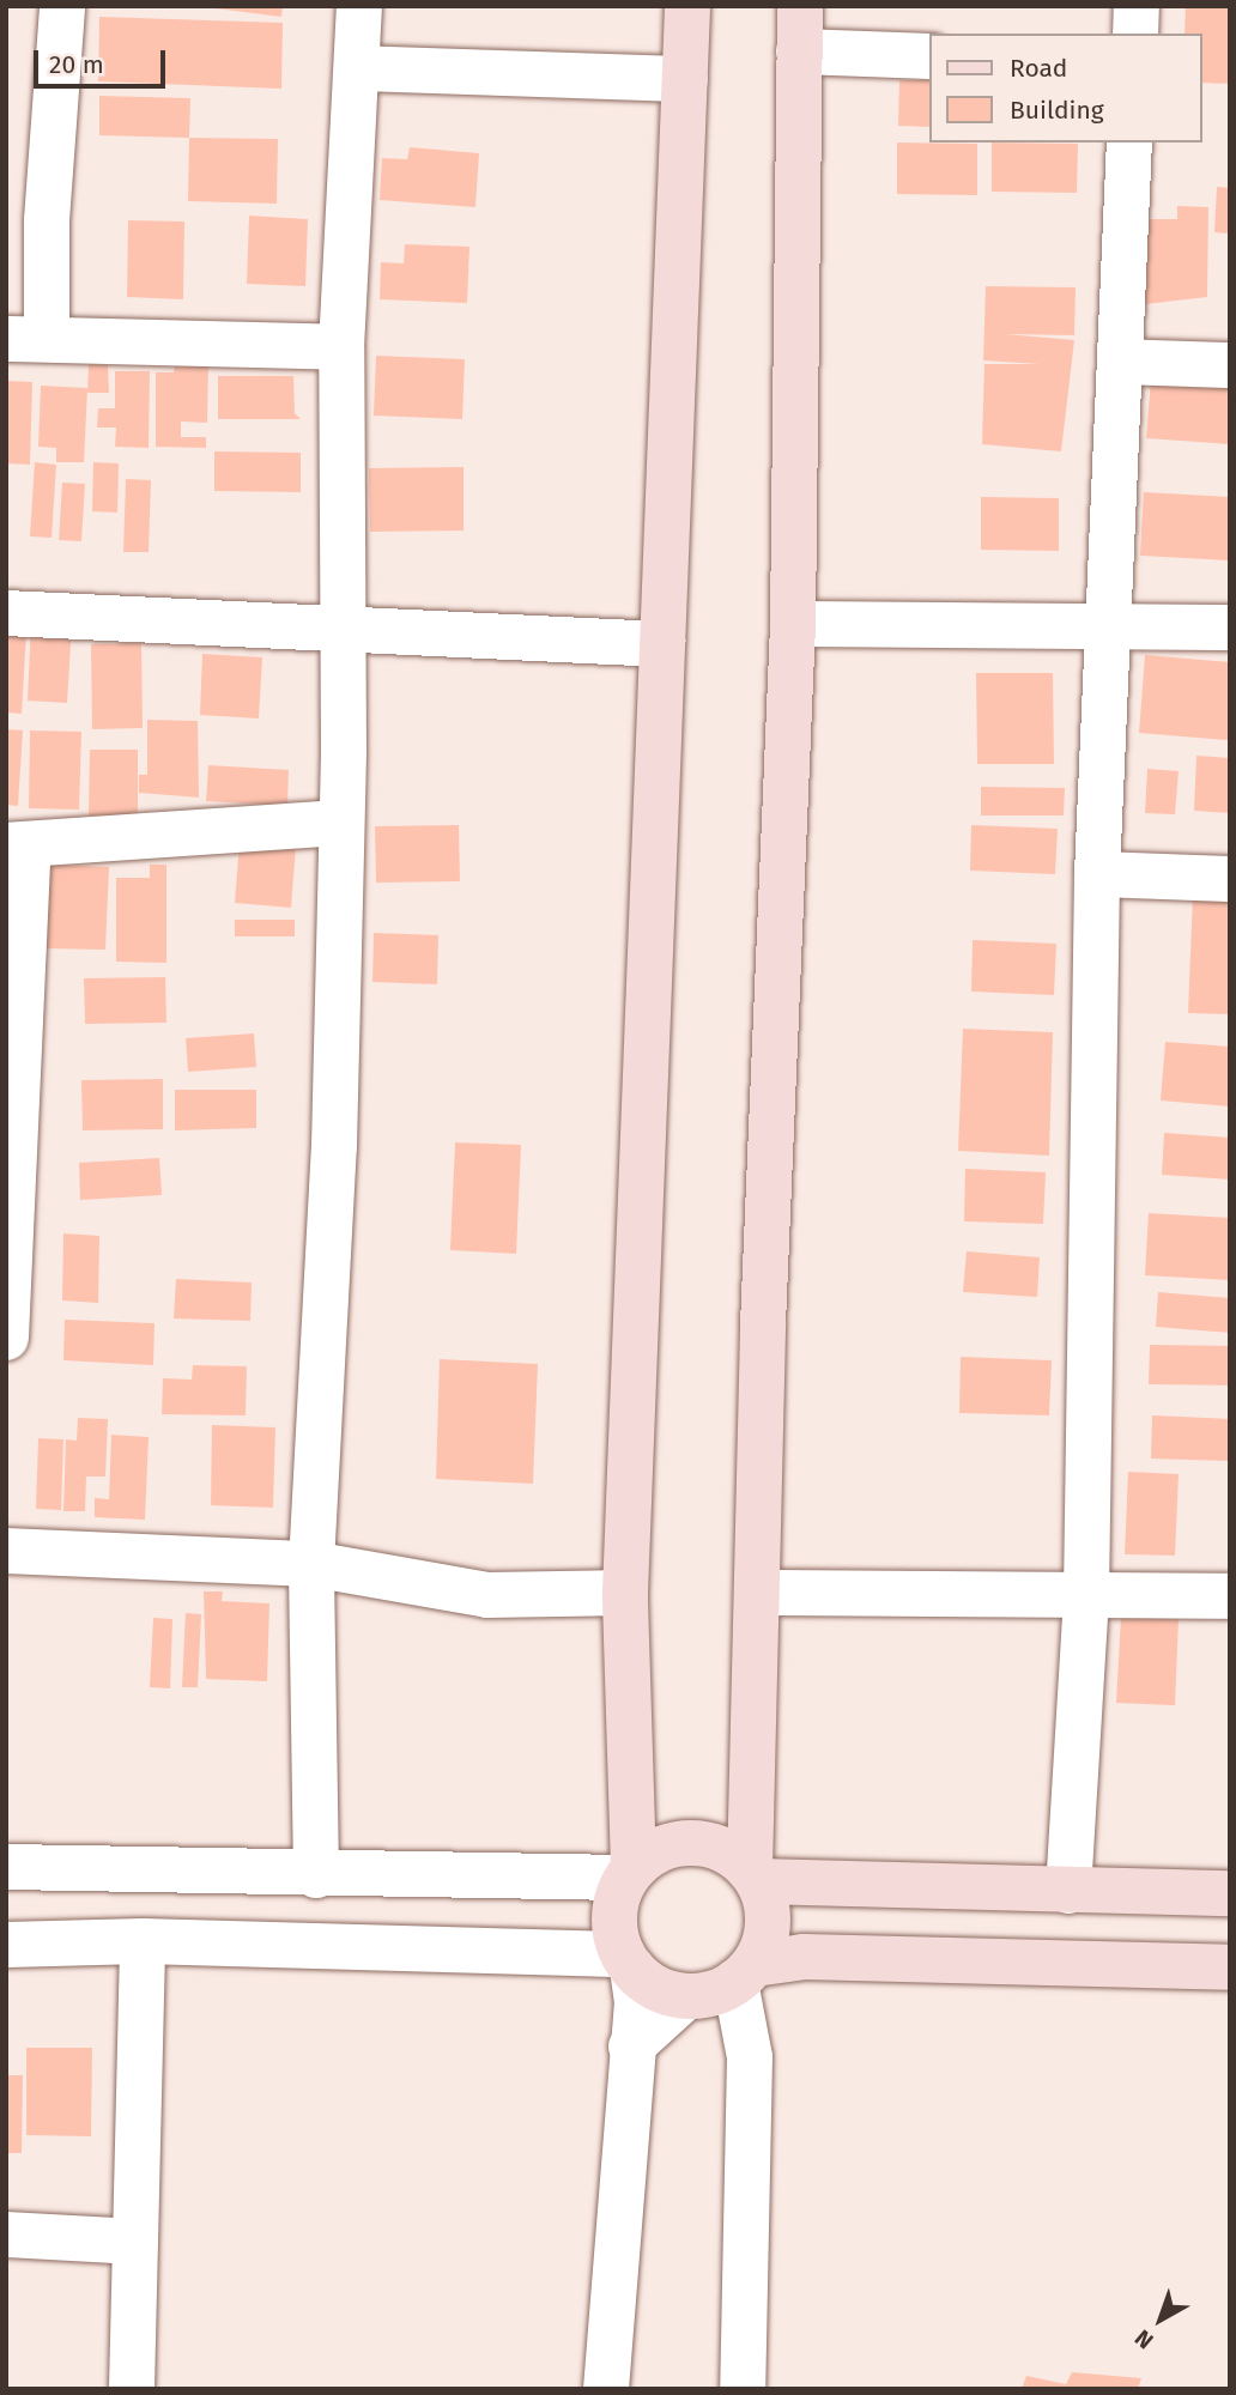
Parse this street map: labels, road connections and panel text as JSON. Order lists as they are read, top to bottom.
{
  "legend": ["Road", "Building"],
  "scale_bar": "20 m",
  "north": "bottom left"
}
